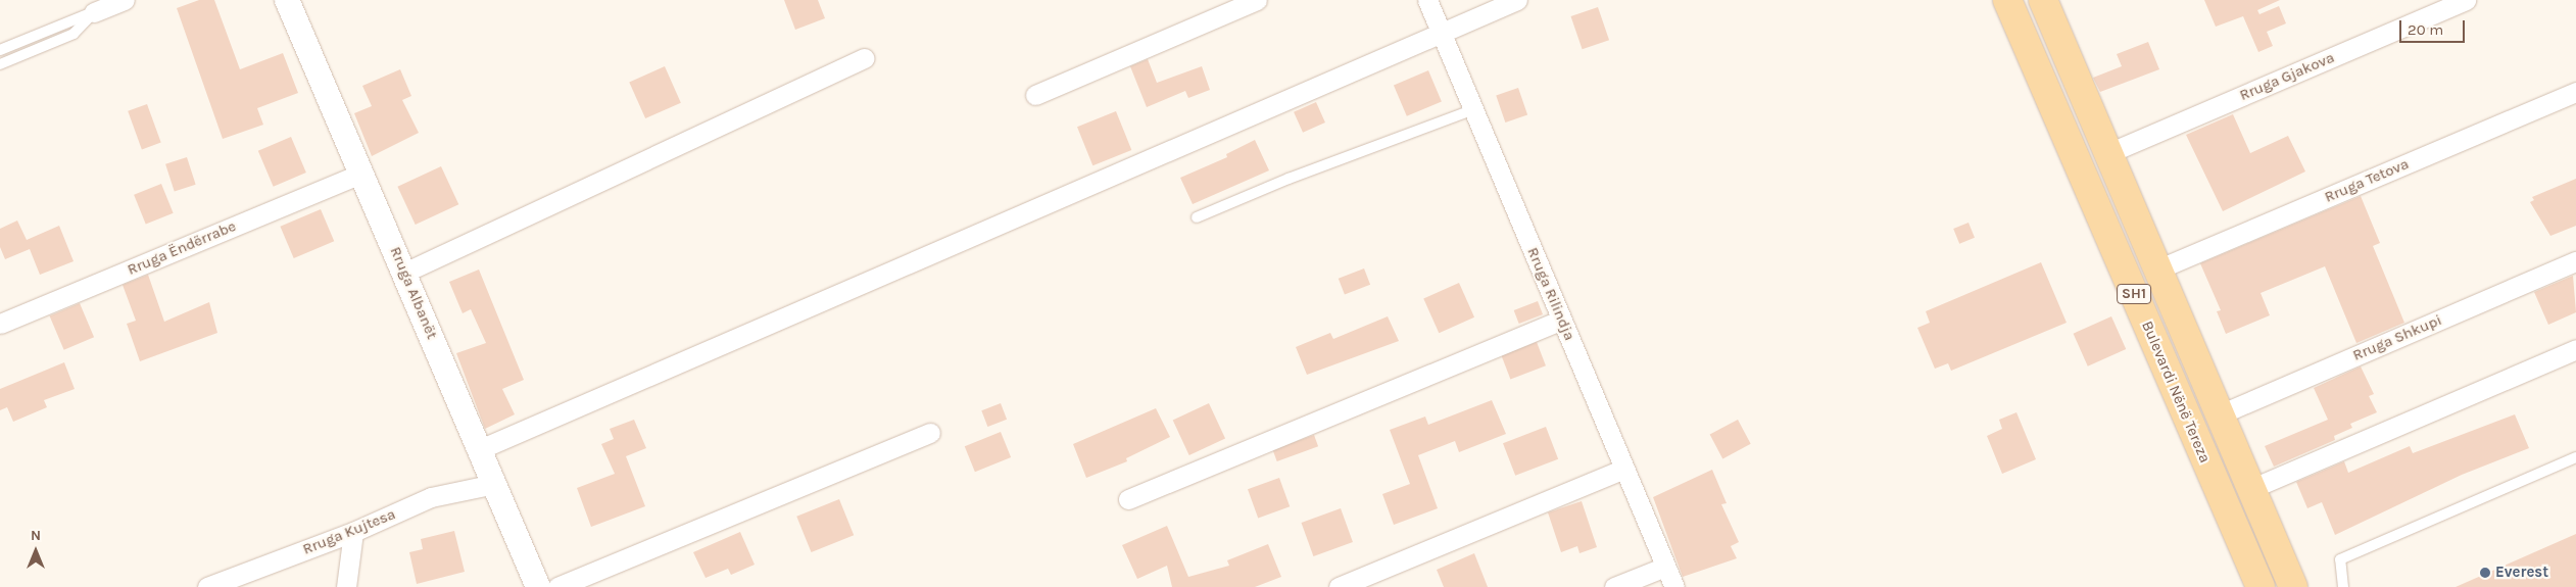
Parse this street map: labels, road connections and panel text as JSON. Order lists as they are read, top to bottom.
{
  "streets": {
    "main road": ["SH1", "Bulevardi Nënë Tereza"],
    "street": [
      "Rruga Gjakova",
      "Rruga Tetova",
      "Rruga Ëndërrabe",
      "Rruga Albanët",
      "Rruga Rilindja",
      "Rruga Shkupi",
      "Rruga Kujtesa"
    ]
  },
  "crossings": [
    ["Rruga Gjakova", "Bulevardi Nënë Tereza"],
    ["Rruga Tetova", "Bulevardi Nënë Tereza"],
    ["Rruga Ëndërrabe", "Rruga Albanët"],
    ["Rruga Albanët", "Rruga Kujtesa"],
    ["Rruga Shkupi", "Bulevardi Nënë Tereza"]
  ],
  "places": ["Everest"],
  "scale_bar": "20 m",
  "north": "top"
}
